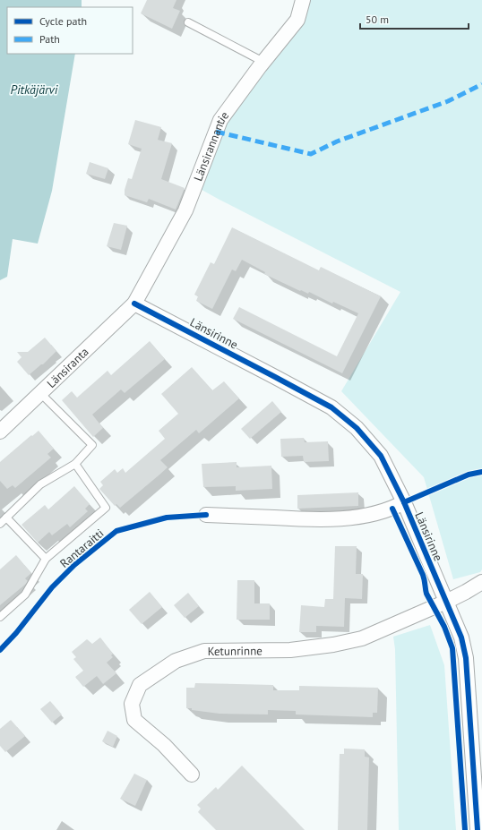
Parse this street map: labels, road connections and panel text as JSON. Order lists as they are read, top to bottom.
{
  "streets": {
    "street": [
      "Länsirannantie",
      "Länsirinne",
      "Länsiranta",
      "Ketunrinne"
    ],
    "cycle path": ["Rantaraitti"]
  },
  "crossings": [
    ["Länsirannantie", "Länsirinne"],
    ["Länsirannantie", "Länsiranta"],
    ["Länsirinne", "Länsiranta"],
    ["Länsirinne", "Ketunrinne"]
  ],
  "water": ["Pitkäjärvi"],
  "legend": ["Cycle path", "Path"],
  "scale_bar": "50 m"
}
